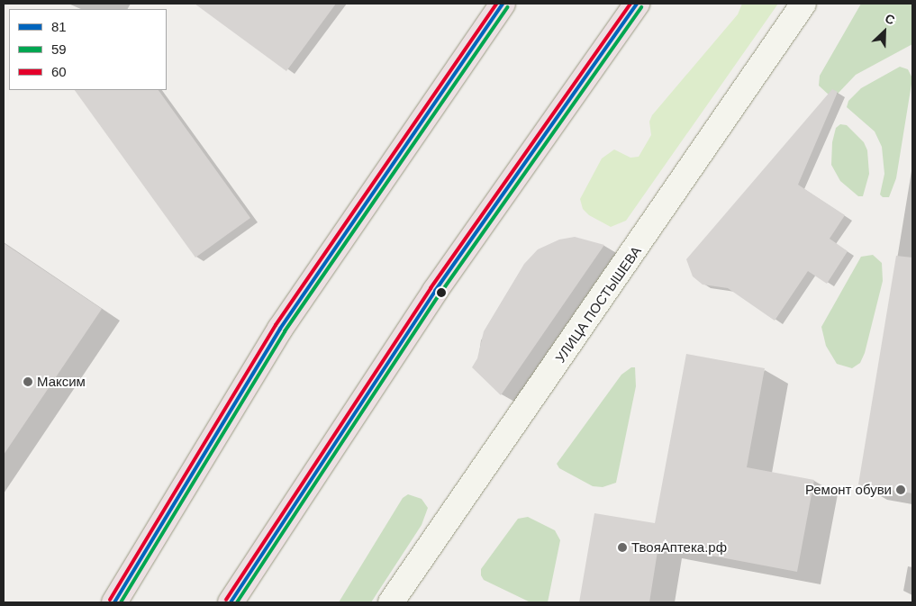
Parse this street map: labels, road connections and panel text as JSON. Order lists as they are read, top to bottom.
{
  "streets": {
    "main road": ["УЛИЦА ПОСТЫШЕВА"]
  },
  "places": ["Максим", "Ремонт обуви", "ТвояАптека.рф"],
  "lines": ["transit line 81", "transit line 60", "transit line 59"],
  "legend": ["81", "59", "60"],
  "north": "top right"
}
